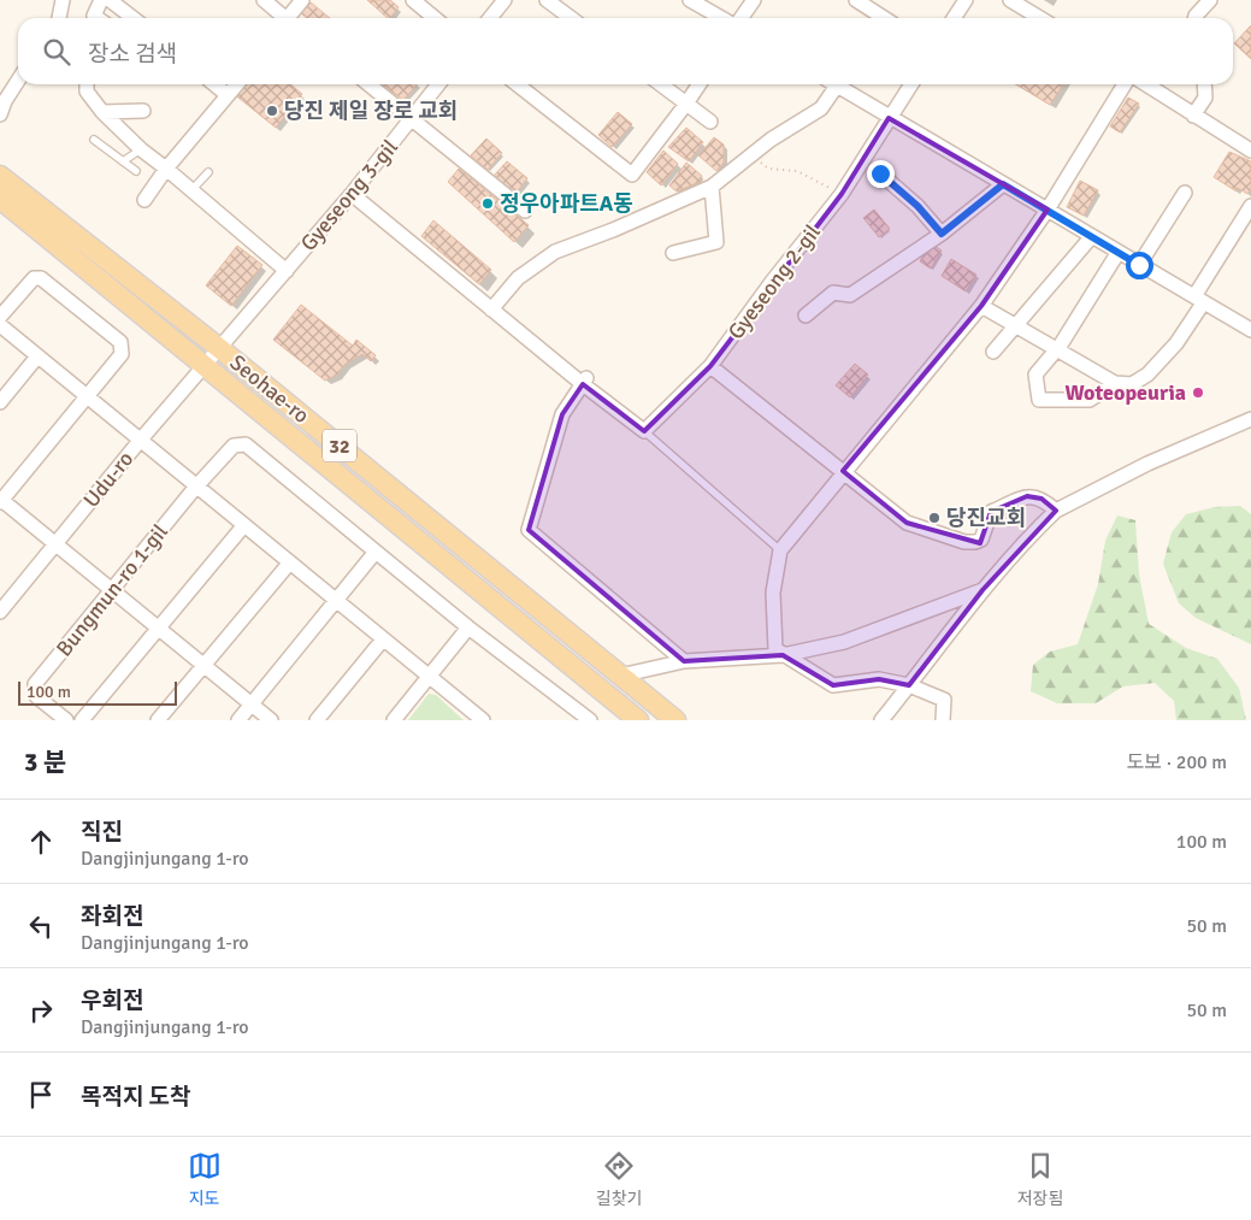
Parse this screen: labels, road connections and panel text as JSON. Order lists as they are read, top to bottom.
{
  "streets": {
    "main road": ["Seohae-ro", "32"],
    "street": [
      "Gyeseong 3-gil",
      "Gyeseong 2-gil",
      "Udu-ro",
      "Bungmun-ro 1-gil"
    ]
  },
  "crossings": [
    ["Gyeseong 3-gil", "Seohae-ro"],
    ["Gyeseong 3-gil", "Udu-ro"],
    ["Seohae-ro", "Udu-ro"]
  ],
  "places": [
    "당진 제일 장로 교회",
    "정우아파트A동",
    "Woteopeuria",
    "당진교회"
  ],
  "scale_bar": "100 m",
  "page": {
    "search": "장소 검색",
    "scale": "100 m",
    "heading": ["3 분", "도보 · 200 m"],
    "list": [
      ["직진", "Dangjinjungang 1-ro", "100 m"],
      ["좌회전", "Dangjinjungang 1-ro", "50 m"],
      ["우회전", "Dangjinjungang 1-ro", "50 m"],
      "목적지 도착"
    ],
    "nav": ["지도", "길찾기", "저장됨"]
  }
}
